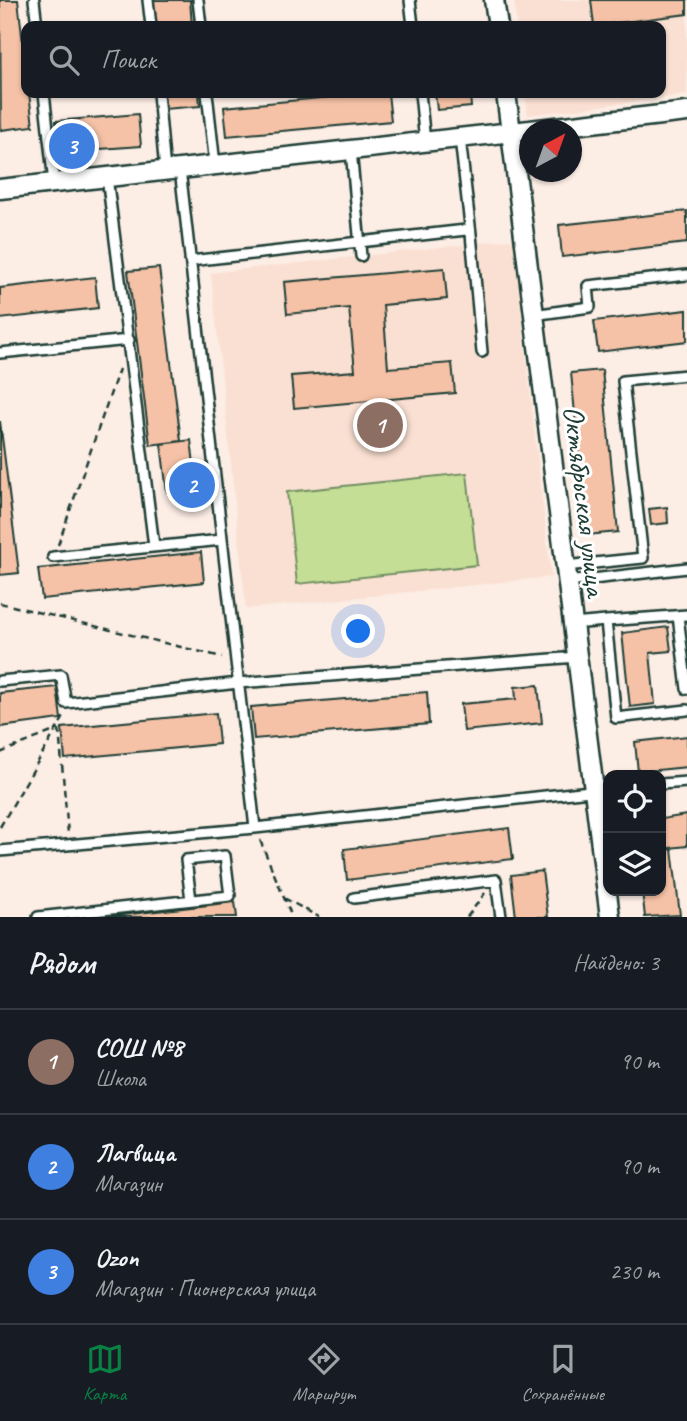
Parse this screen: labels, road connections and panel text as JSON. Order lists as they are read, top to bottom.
{
  "streets": {
    "street": ["Октябрьская улица"]
  },
  "north": "top right",
  "page": {
    "search": "Поиск",
    "pins": ["3", "1", "2"],
    "heading": ["Рядом", "Найдено: 3"],
    "list": [
      {
        "mark": "1",
        "name": "СОШ №8",
        "note": "Школа",
        "value": "90 m"
      },
      {
        "mark": "2",
        "name": "Лагвица",
        "note": "Магазин",
        "value": "90 m"
      },
      {
        "mark": "3",
        "name": "Ozon",
        "note": "Магазин · Пионерская улица",
        "value": "230 m"
      }
    ],
    "nav": ["Карта", "Маршрут", "Сохранённые"]
  }
}
